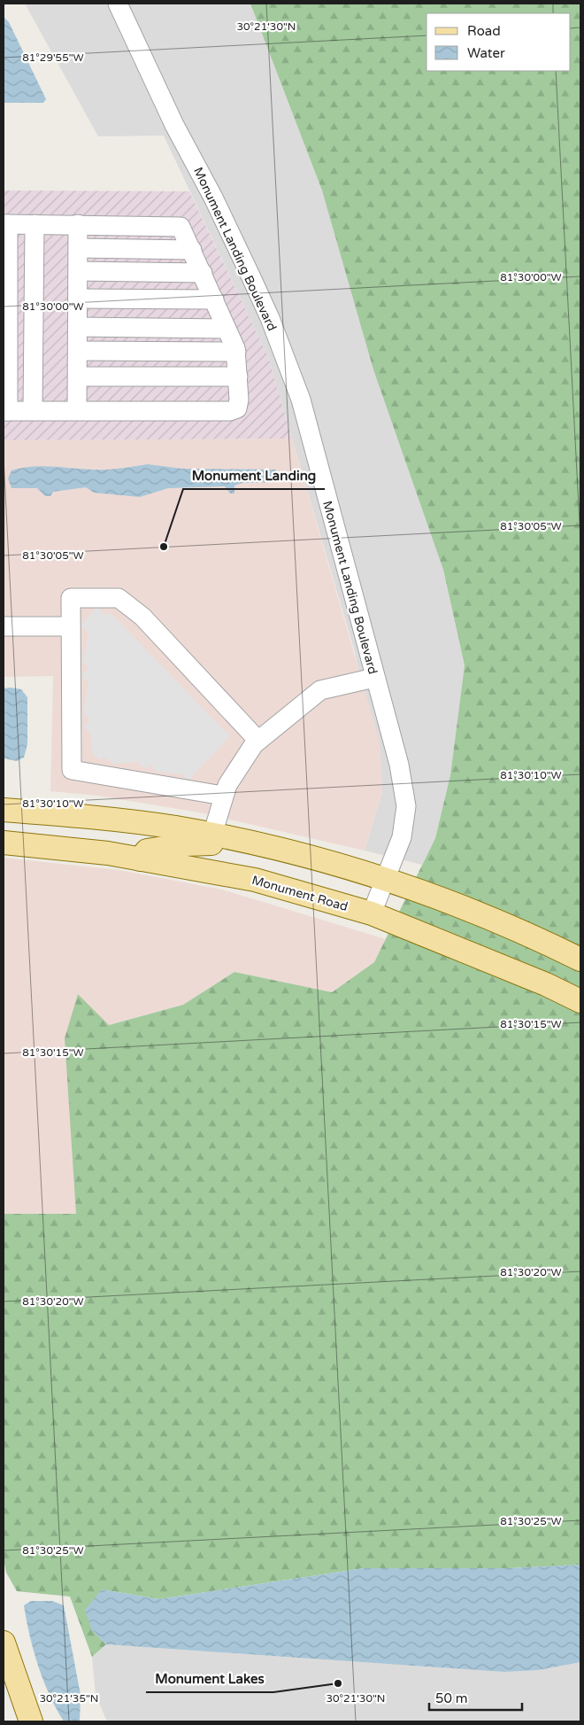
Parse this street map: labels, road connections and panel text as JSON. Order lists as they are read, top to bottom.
{
  "streets": {
    "main road": ["Monument Road"],
    "street": ["Monument Landing Boulevard"]
  },
  "crossings": [
    ["Monument Landing Boulevard", "Monument Road"]
  ],
  "places": ["Monument Landing", "Monument Lakes"],
  "legend": ["Road", "Water"],
  "scale_bar": "50 m",
  "coordinates": [
    "30°21'30\"N",
    "81°29'55\"W",
    "81°30'00\"W",
    "81°30'05\"W",
    "81°30'10\"W",
    "81°30'15\"W",
    "81°30'20\"W",
    "81°30'25\"W",
    "30°21'35\"N"
  ]
}
